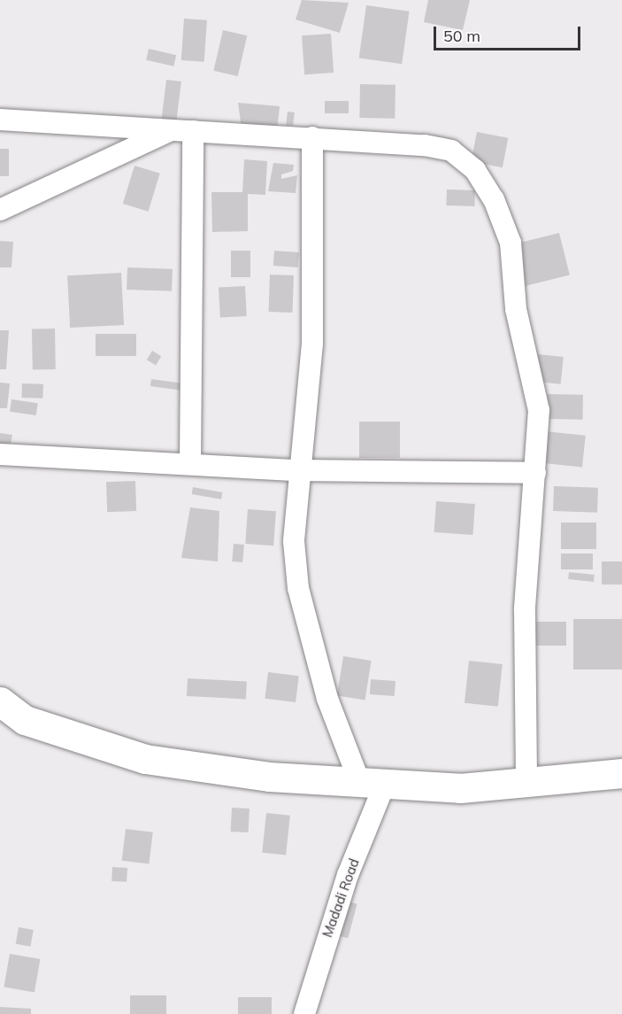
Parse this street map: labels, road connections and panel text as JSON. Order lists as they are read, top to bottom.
{
  "streets": {
    "street": ["Madadi Road"]
  },
  "scale_bar": "50 m"
}
